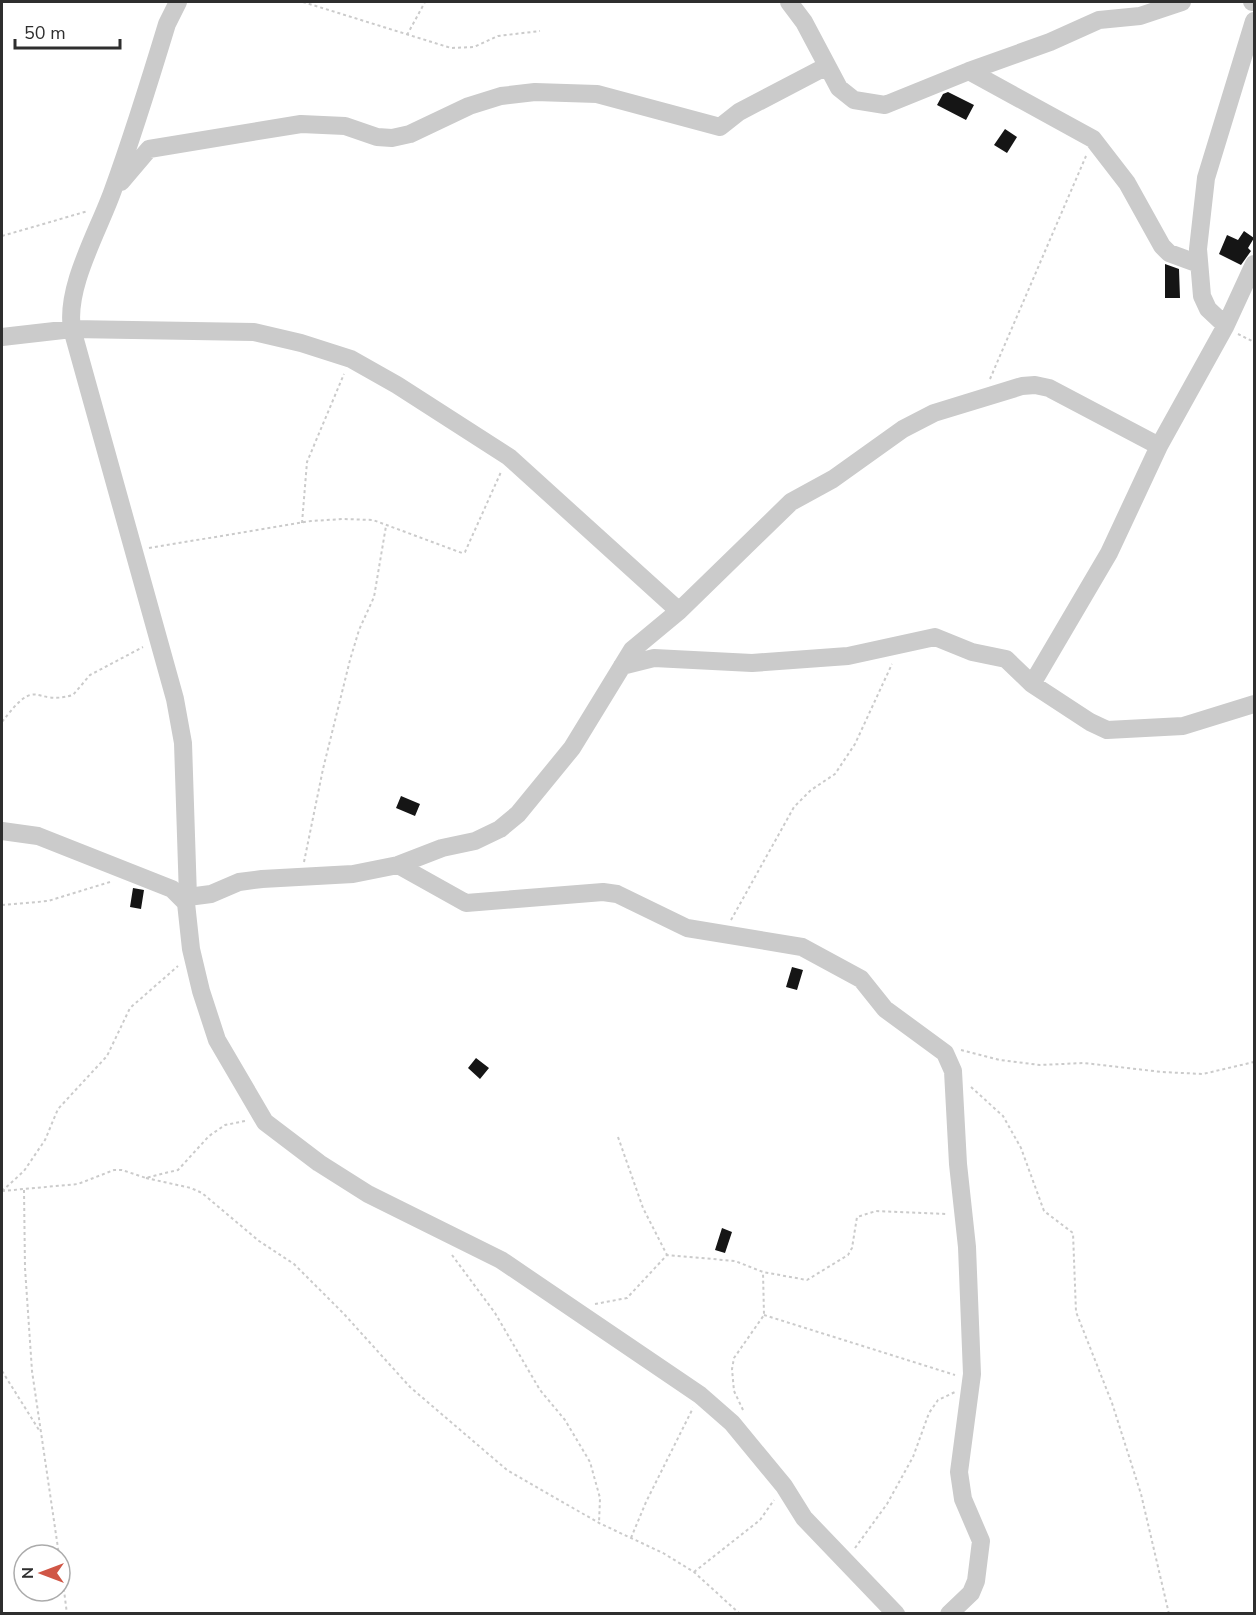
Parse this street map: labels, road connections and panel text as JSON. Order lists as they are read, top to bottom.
{
  "scale_bar": "50 m",
  "north": "left"
}
